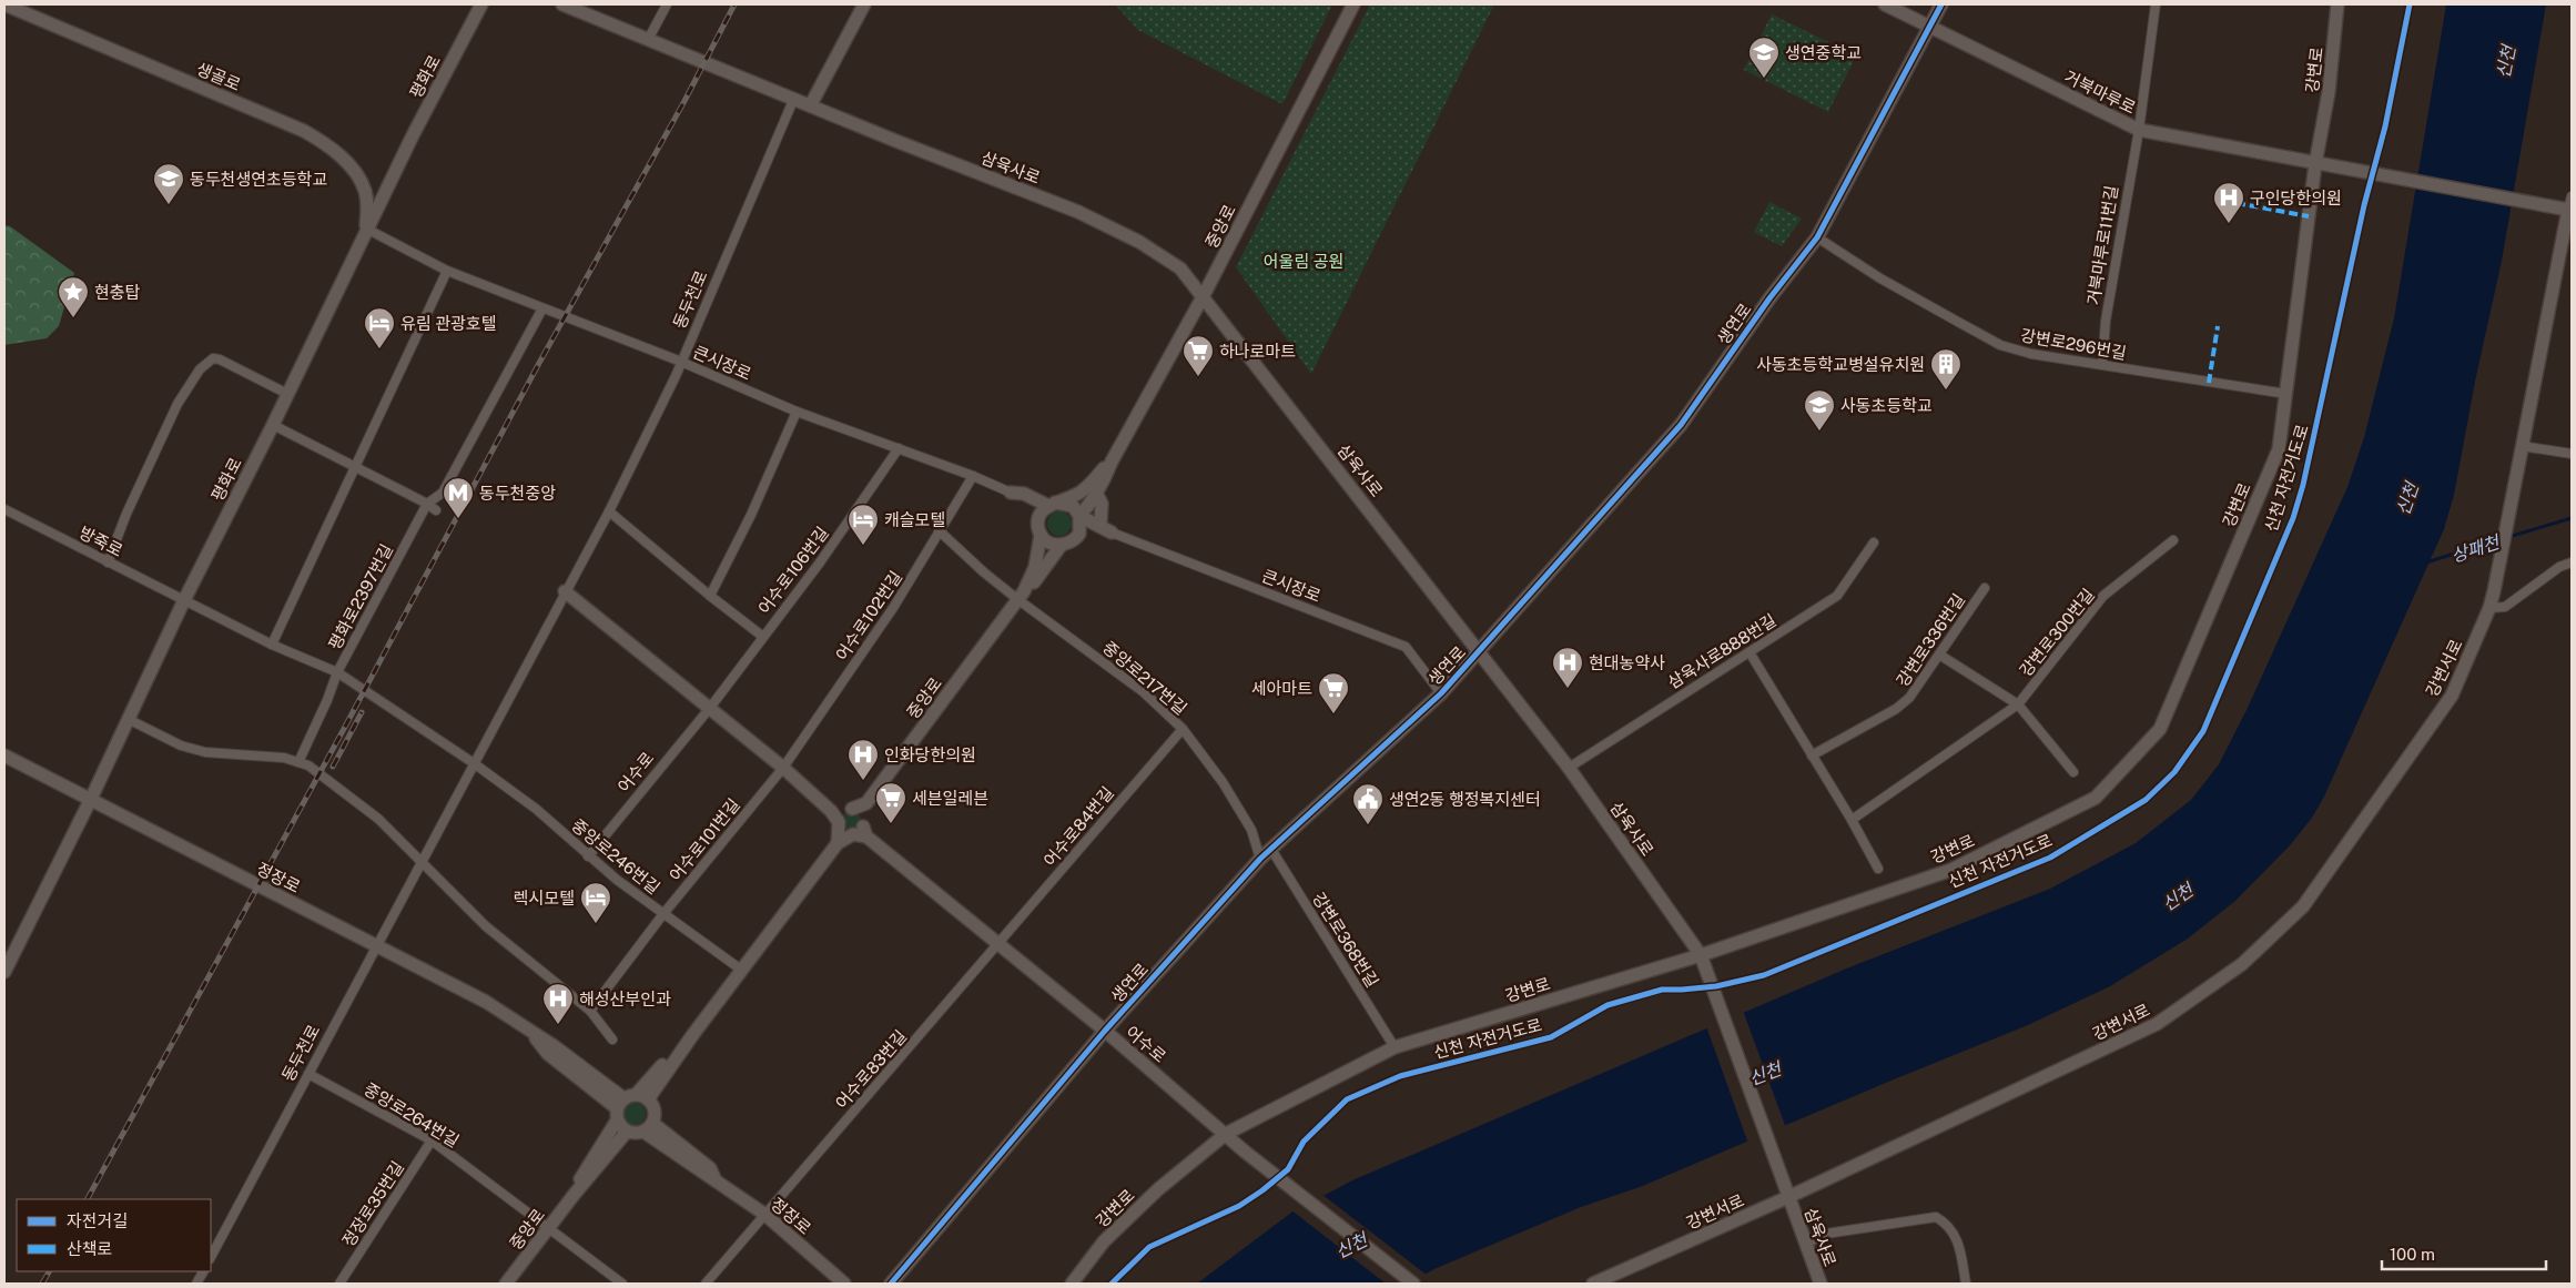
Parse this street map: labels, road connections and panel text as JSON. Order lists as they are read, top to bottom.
{
  "streets": {
    "street": [
      "강변로",
      "생골로",
      "평화로",
      "거북마루로",
      "삼육사로",
      "중앙로",
      "거북마루로11번길",
      "동두천로",
      "생연로",
      "강변로296번길",
      "큰시장로",
      "방죽로",
      "어수로106번길",
      "평화로2397번길",
      "어수로102번길",
      "강변로300번길",
      "강변로336번길",
      "삼육사로888번길",
      "강변서로",
      "중앙로217번길",
      "어수로",
      "어수로84번길",
      "어수로101번길",
      "중앙로246번길",
      "정장로",
      "강변로368번길",
      "어수로83번길",
      "중앙로264번길",
      "정장로35번길"
    ],
    "cycle path": ["신천 자전거도로"]
  },
  "crossings": [
    ["강변로", "거북마루로"],
    ["강변로", "삼육사로"],
    ["강변로", "강변로296번길"],
    ["강변로", "어수로"],
    ["강변로", "강변로368번길"],
    ["생골로", "평화로"],
    ["생골로", "큰시장로"],
    ["평화로", "큰시장로"],
    ["평화로", "방죽로"],
    ["평화로", "평화로2397번길"],
    ["평화로", "정장로"],
    ["거북마루로", "거북마루로11번길"],
    ["거북마루로", "생연로"],
    ["삼육사로", "중앙로"],
    ["삼육사로", "동두천로"],
    ["삼육사로", "생연로"],
    ["삼육사로", "삼육사로888번길"],
    ["삼육사로", "강변서로"],
    ["중앙로", "중앙로217번길"],
    ["중앙로", "중앙로264번길"],
    ["거북마루로11번길", "강변로296번길"],
    ["동두천로", "큰시장로"],
    ["동두천로", "중앙로246번길"],
    ["동두천로", "정장로"],
    ["동두천로", "중앙로264번길"],
    ["생연로", "강변로296번길"],
    ["생연로", "큰시장로"],
    ["생연로", "중앙로217번길"],
    ["생연로", "어수로"],
    ["생연로", "강변로368번길"],
    ["큰시장로", "어수로106번길"],
    ["큰시장로", "어수로102번길"],
    ["방죽로", "평화로2397번길"],
    ["어수로106번길", "어수로"],
    ["어수로102번길", "어수로101번길"],
    ["중앙로217번길", "어수로84번길"],
    ["어수로", "어수로84번길"],
    ["어수로", "중앙로246번길"],
    ["어수로", "어수로83번길"],
    ["어수로84번길", "어수로83번길"],
    ["어수로101번길", "중앙로246번길"],
    ["정장로", "어수로83번길"],
    ["중앙로264번길", "정장로35번길"]
  ],
  "water": ["신천", "상패천"],
  "parks": ["어울림 공원"],
  "places": {
    "school or university": ["생연중학교", "동두천생연초등학교", "사동초등학교"],
    "hospital": [
      "구인당한의원",
      "현대농약사",
      "인화당한의원",
      "해성산부인과"
    ],
    "place": ["현충탑"],
    "hotel": ["유림 관광호텔", "캐슬모텔", "렉시모텔"],
    "supermarket": ["하나로마트", "세아마트", "세븐일레븐"],
    "building": ["사동초등학교병설유치원"],
    "metro station": ["동두천중앙"],
    "public building": ["생연2동 행정복지센터"]
  },
  "legend": ["자전거길", "산책로"],
  "scale_bar": "100 m"
}
